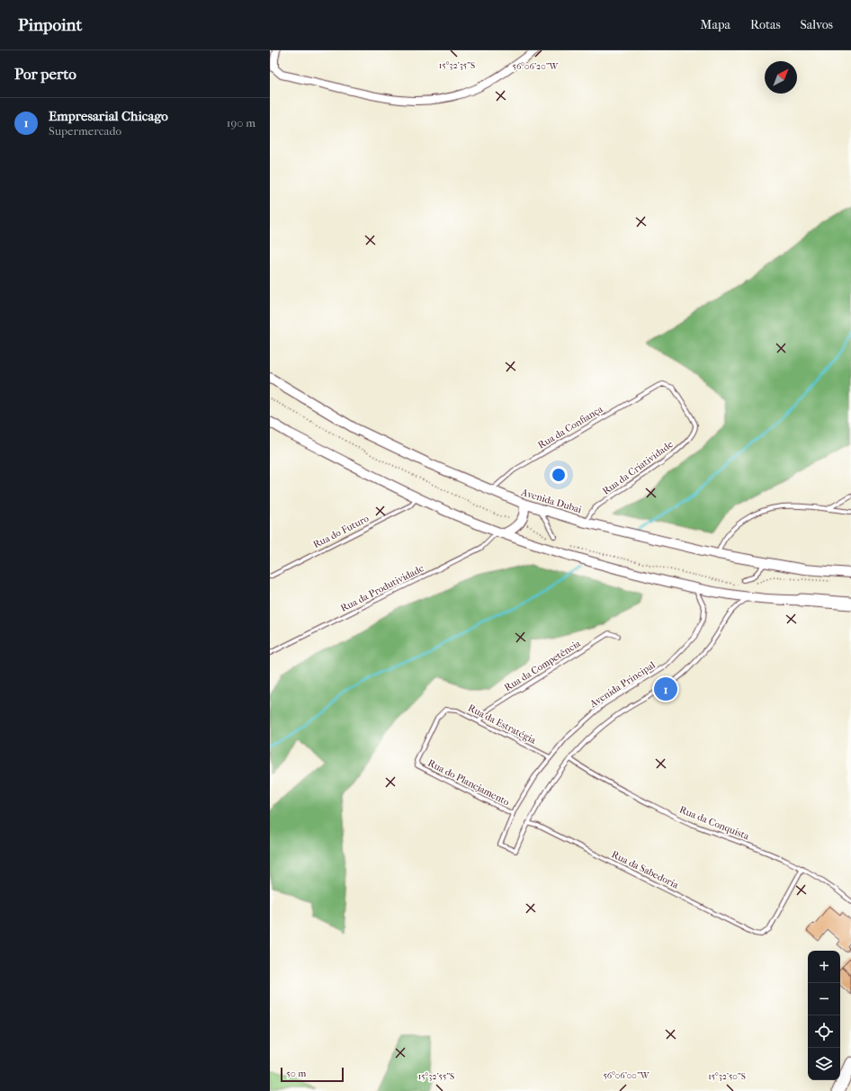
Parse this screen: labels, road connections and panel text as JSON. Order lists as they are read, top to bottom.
{
  "streets": {
    "street": ["Avenida Dubai"],
    "lane": [
      "Rua da Confiança",
      "Rua da Criatividade",
      "Rua do Futuro",
      "Rua da Produtividade",
      "Rua da Competência",
      "Avenida Principal",
      "Rua da Estratégia",
      "Rua do Planejamento",
      "Rua da Conquista",
      "Rua da Sabedoria"
    ]
  },
  "crossings": [
    ["Rua da Confiança", "Rua da Criatividade"],
    ["Rua da Confiança", "Avenida Dubai"],
    ["Rua da Criatividade", "Avenida Dubai"],
    ["Rua da Competência", "Rua da Estratégia"],
    ["Avenida Principal", "Rua da Estratégia"],
    ["Avenida Principal", "Rua do Planejamento"],
    ["Avenida Principal", "Rua da Conquista"],
    ["Avenida Principal", "Rua da Sabedoria"],
    ["Rua da Estratégia", "Rua do Planejamento"],
    ["Rua da Conquista", "Rua da Sabedoria"]
  ],
  "scale_bar": "50 m",
  "north": "top right",
  "page": {
    "header": "Pinpoint",
    "nav": ["Mapa", "Rotas", "Salvos"],
    "heading": "Por perto",
    "list": [
      {
        "mark": "1",
        "name": "Empresarial Chicago",
        "note": "Supermercado",
        "value": "190 m"
      }
    ],
    "pins": "1",
    "map_buttons": ["+", "−"],
    "scale": "50 m"
  },
  "coordinates": [
    "15°32'35\"S",
    "56°06'20\"W",
    "56°06'00\"W",
    "15°32'55\"S",
    "15°32'50\"S"
  ]
}
